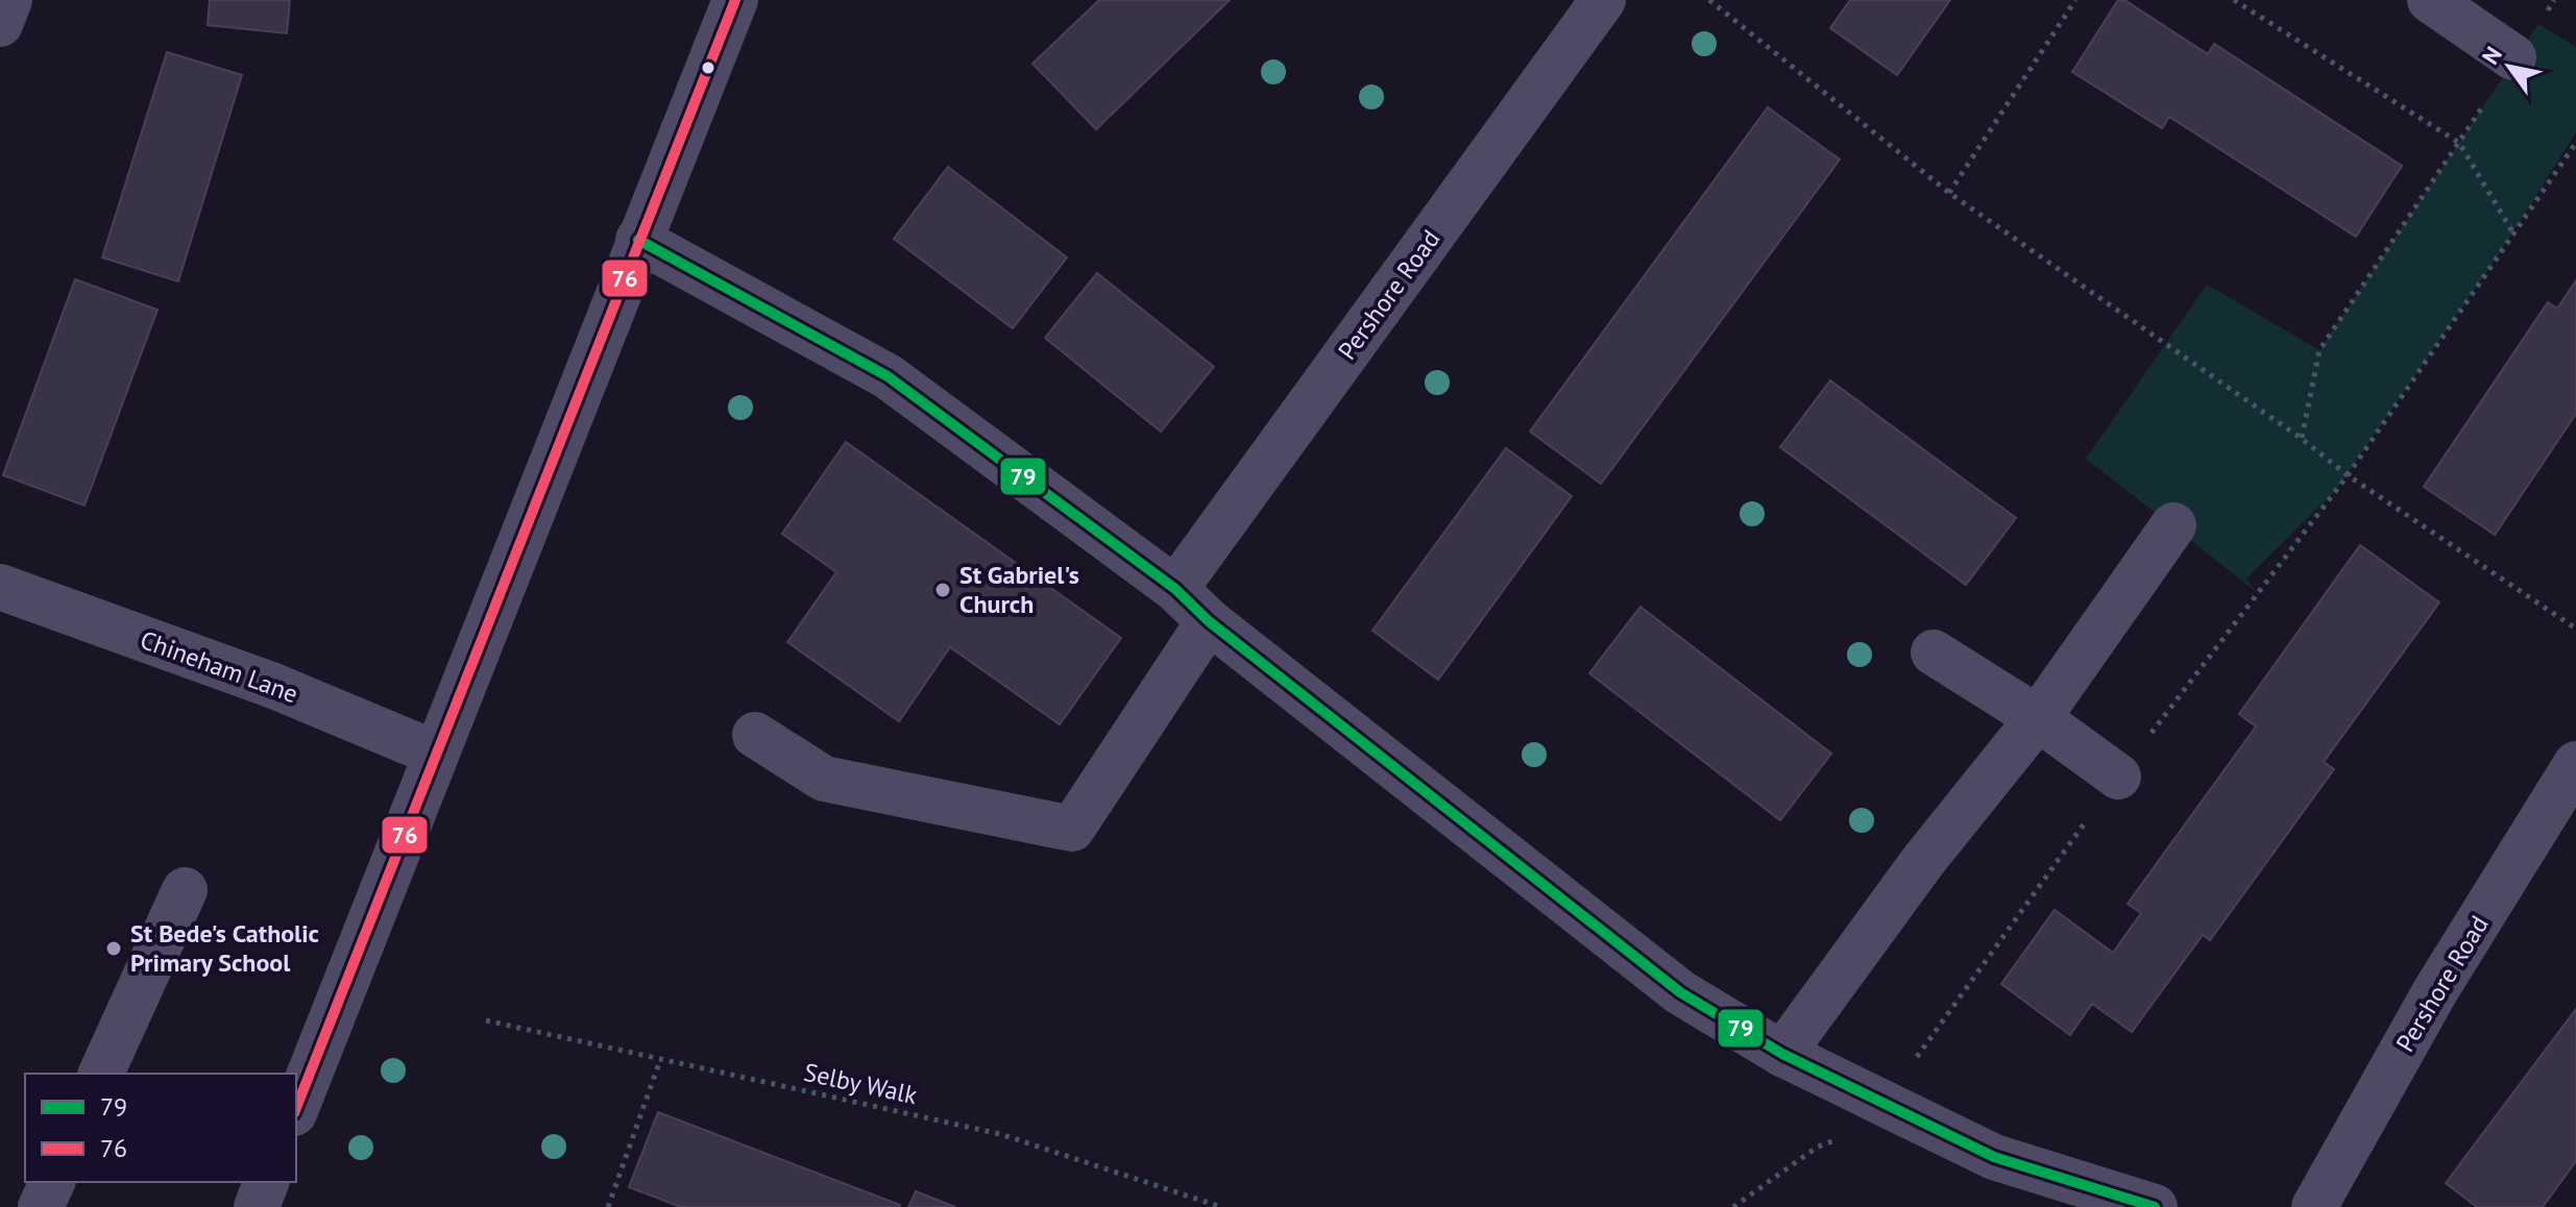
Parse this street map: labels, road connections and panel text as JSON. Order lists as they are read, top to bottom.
{
  "streets": {
    "street": ["Pershore Road", "Chineham Lane"],
    "path": ["Selby Walk"]
  },
  "places": ["St Gabriel's Church", "St Bede's Catholic Primary School"],
  "lines": ["transit line 76", "transit line 79"],
  "legend": ["79", "76"],
  "north": "top left"
}
